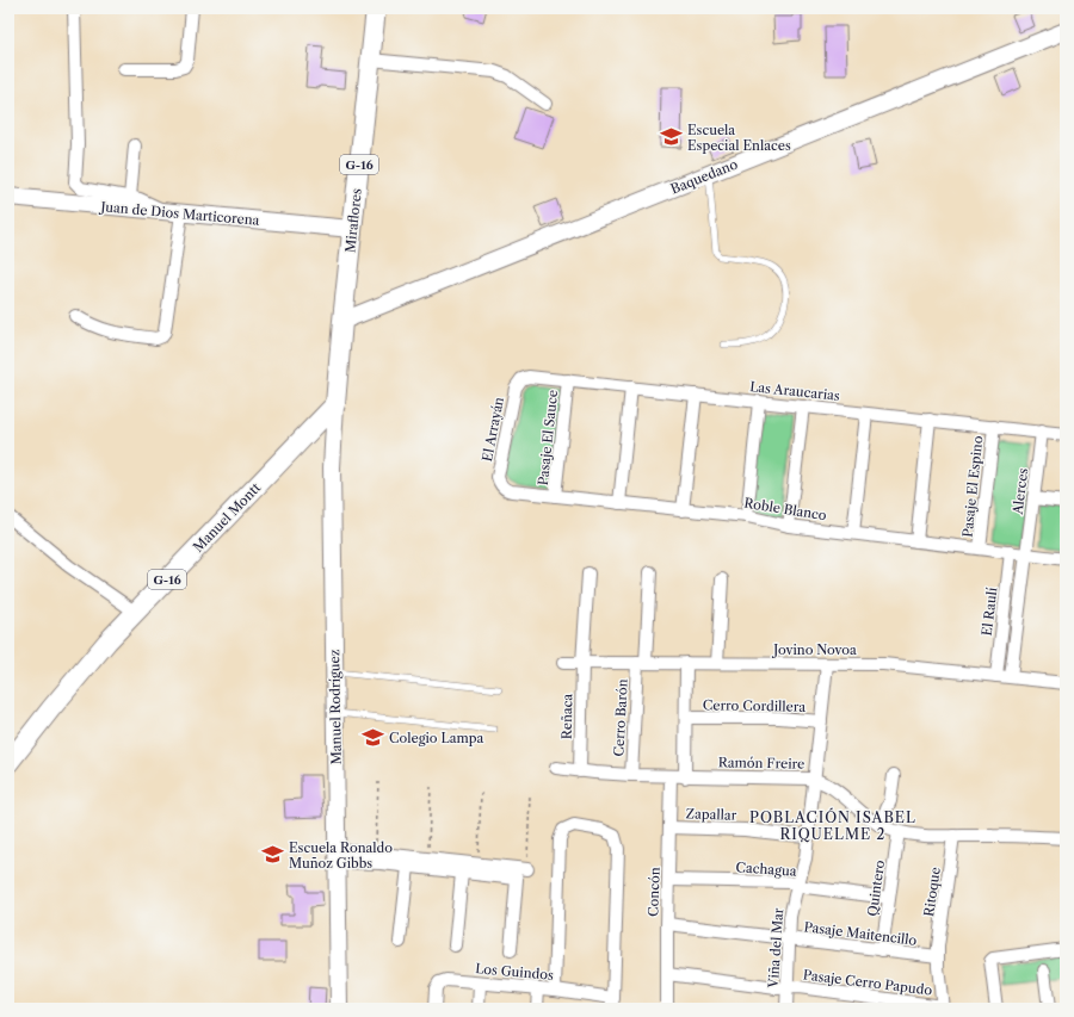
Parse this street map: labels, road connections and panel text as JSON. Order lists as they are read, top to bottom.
{
  "streets": {
    "main road": ["G-16", "Miraflores", "Manuel Montt"],
    "street": [
      "Baquedano",
      "Juan de Dios Marticorena",
      "Las Araucarias",
      "El Arrayán",
      "Pasaje El Sauce",
      "Pasaje El Espino",
      "Alerces",
      "Roble Blanco",
      "El Raulí",
      "Jovino Novoa",
      "Cerro Cordillera",
      "Manuel Rodríguez",
      "Reñaca",
      "Cerro Barón",
      "Ramón Freire",
      "Zapallar",
      "Cachagua",
      "Quintero",
      "Concón",
      "Ritoque",
      "Pasaje Maitencillo",
      "Viña del Mar",
      "Los Guindos",
      "Pasaje Cerro Papudo"
    ]
  },
  "crossings": [
    ["Baquedano", "Miraflores"],
    ["Juan de Dios Marticorena", "Miraflores"],
    ["Miraflores", "Manuel Montt"],
    ["Miraflores", "Manuel Rodríguez"],
    ["Las Araucarias", "El Arrayán"],
    ["Las Araucarias", "Pasaje El Sauce"],
    ["Las Araucarias", "Pasaje El Espino"],
    ["Las Araucarias", "Alerces"],
    ["El Arrayán", "Roble Blanco"],
    ["Pasaje El Sauce", "Roble Blanco"],
    ["Pasaje El Espino", "Roble Blanco"],
    ["Alerces", "Roble Blanco"],
    ["Roble Blanco", "El Raulí"],
    ["Manuel Montt", "Manuel Rodríguez"],
    ["El Raulí", "Jovino Novoa"],
    ["Jovino Novoa", "Reñaca"],
    ["Jovino Novoa", "Cerro Barón"],
    ["Jovino Novoa", "Viña del Mar"],
    ["Cerro Cordillera", "Viña del Mar"],
    ["Reñaca", "Ramón Freire"],
    ["Cerro Barón", "Ramón Freire"],
    ["Ramón Freire", "Quintero"],
    ["Ramón Freire", "Concón"],
    ["Ramón Freire", "Ritoque"],
    ["Ramón Freire", "Viña del Mar"],
    ["Zapallar", "Concón"],
    ["Zapallar", "Viña del Mar"],
    ["Cachagua", "Quintero"],
    ["Cachagua", "Concón"],
    ["Cachagua", "Viña del Mar"],
    ["Quintero", "Pasaje Maitencillo"],
    ["Concón", "Pasaje Maitencillo"],
    ["Concón", "Pasaje Cerro Papudo"],
    ["Ritoque", "Pasaje Maitencillo"],
    ["Ritoque", "Pasaje Cerro Papudo"],
    ["Pasaje Maitencillo", "Viña del Mar"],
    ["Viña del Mar", "Pasaje Cerro Papudo"]
  ],
  "districts": ["POBLACIÓN ISABEL RIQUELME 2"],
  "places": {
    "school or university": ["Escuela Especial Enlaces", "Colegio Lampa", "Escuela Ronaldo Muñoz Gibbs"]
  }
}
